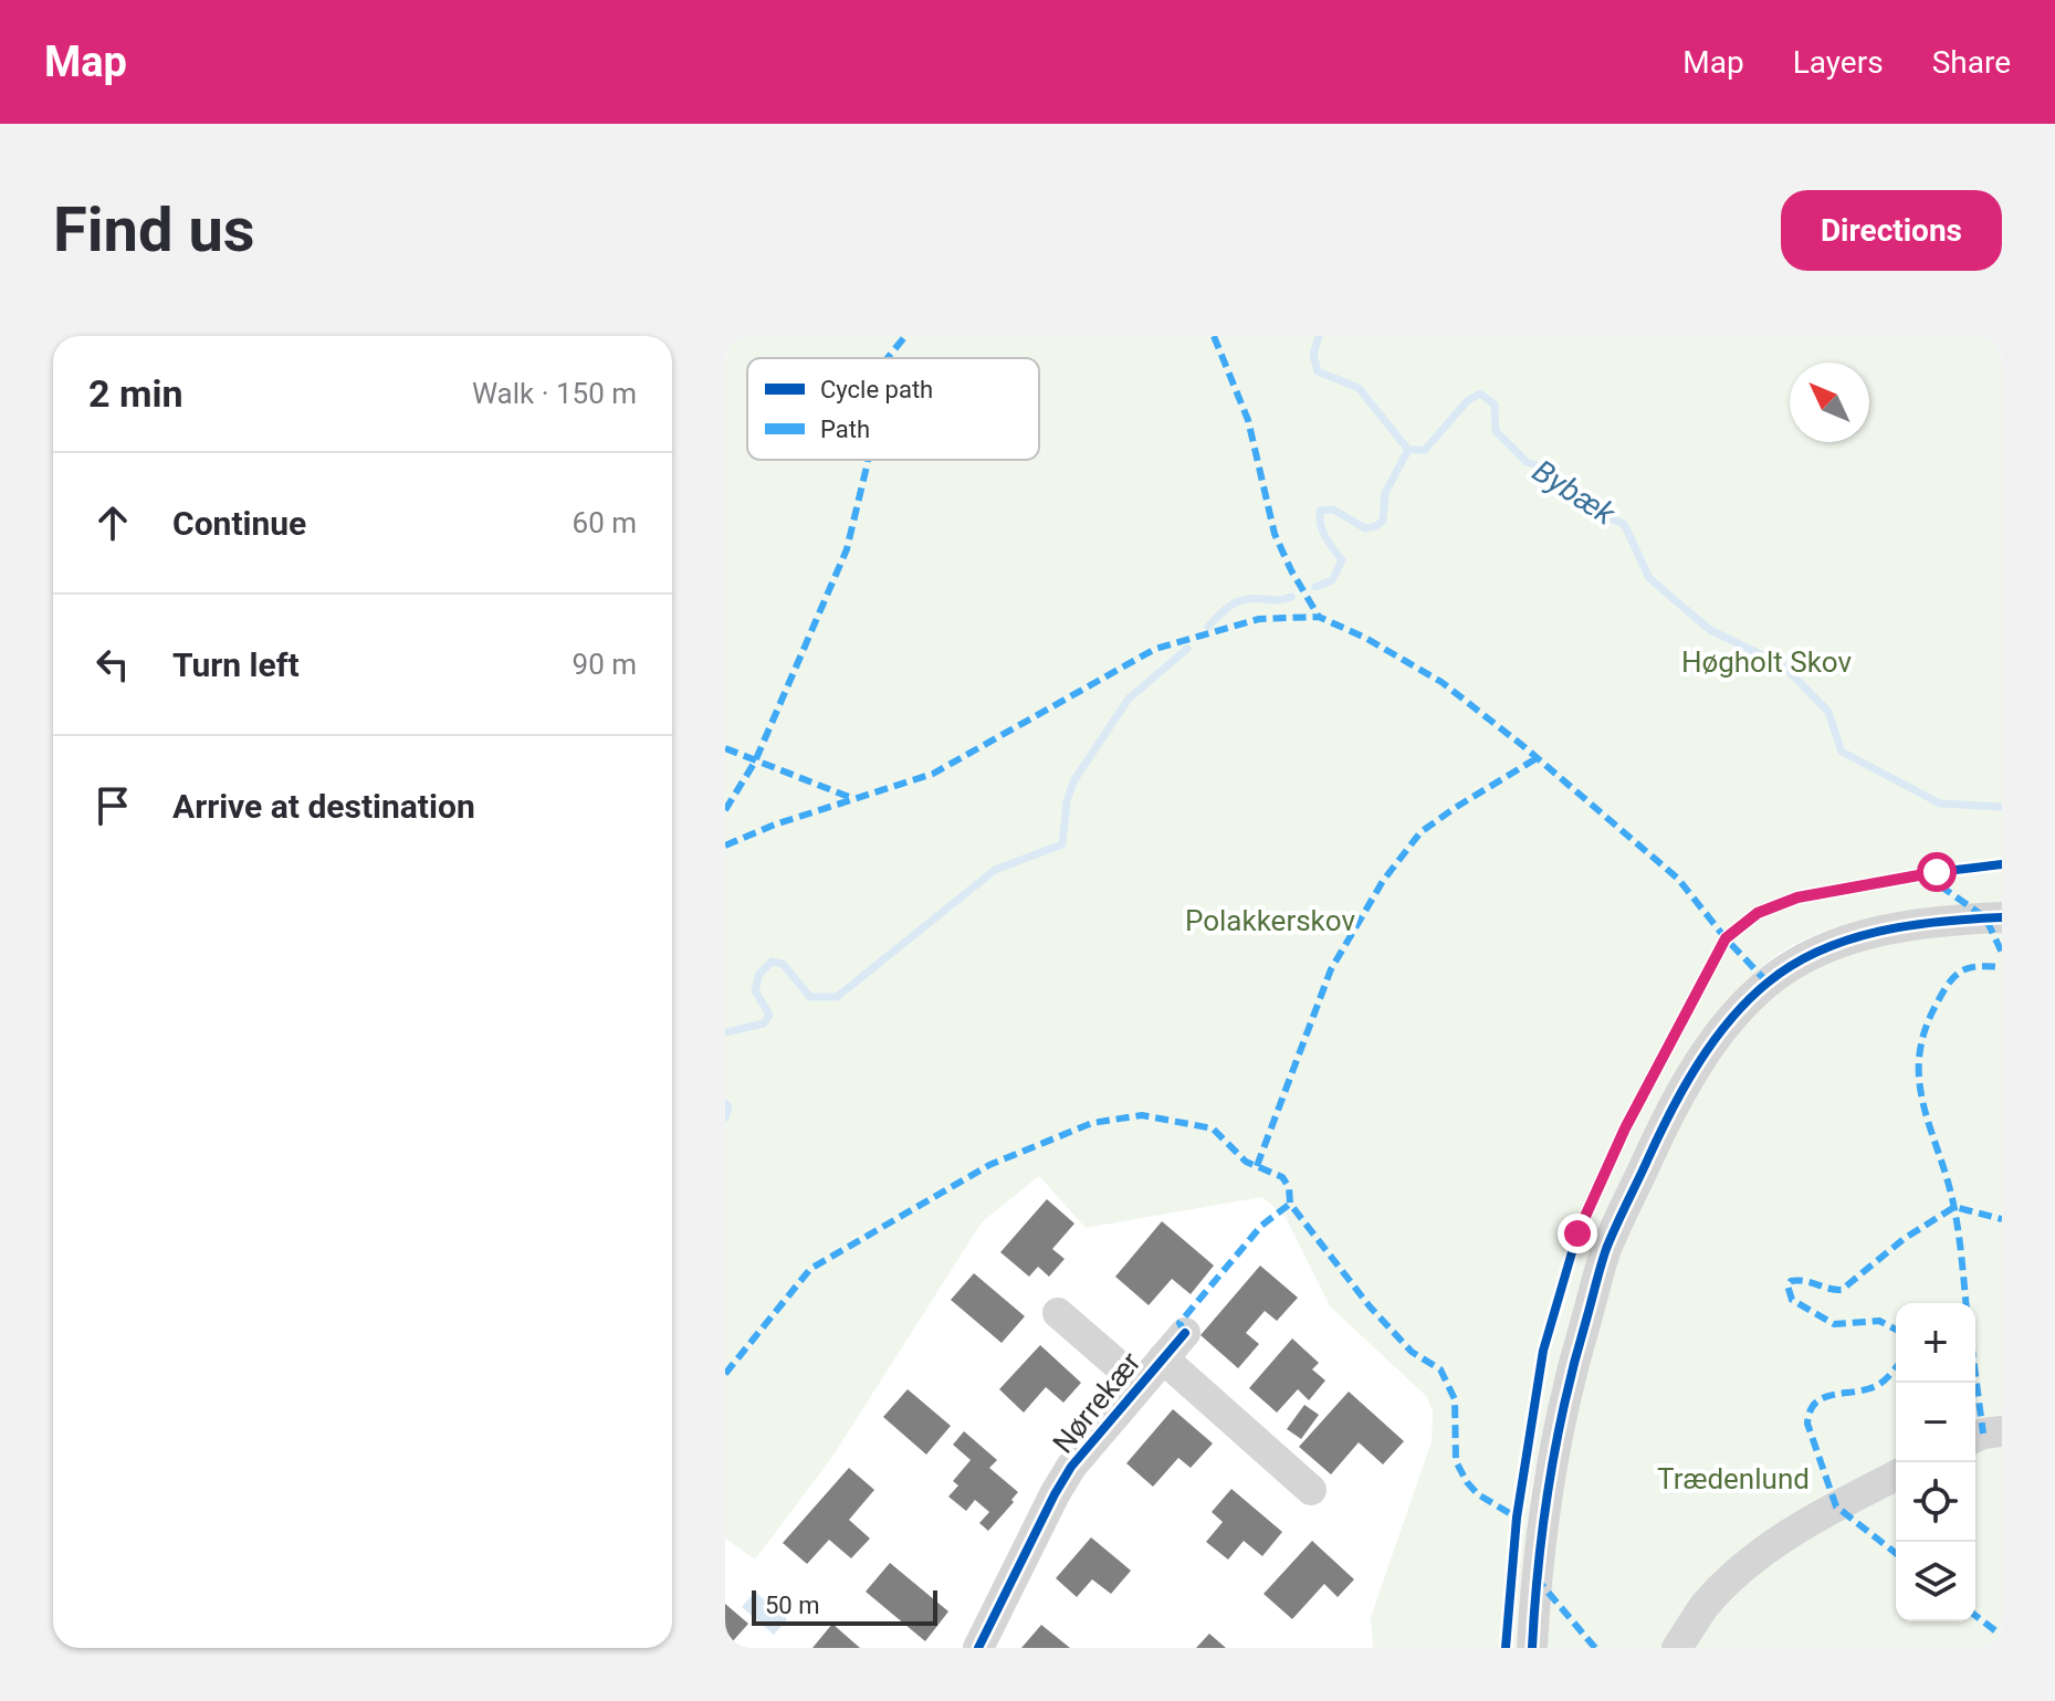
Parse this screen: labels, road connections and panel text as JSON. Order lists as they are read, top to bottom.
{
  "streets": {
    "street": ["Nørrekær"]
  },
  "water": ["Bybæk"],
  "parks": ["Høgholt Skov", "Polakkerskov", "Trædenlund"],
  "legend": ["Cycle path", "Path"],
  "scale_bar": "50 m",
  "north": "top left",
  "page": {
    "header": "Map",
    "nav": ["Map", "Layers", "Share"],
    "buttons": "Directions",
    "title": "Find us",
    "heading": ["2 min", "Walk · 150 m"],
    "list": [
      ["Continue", "60 m"],
      ["Turn left", "90 m"],
      "Arrive at destination"
    ],
    "map_buttons": ["+", "−"],
    "scale": "50 m"
  }
}
